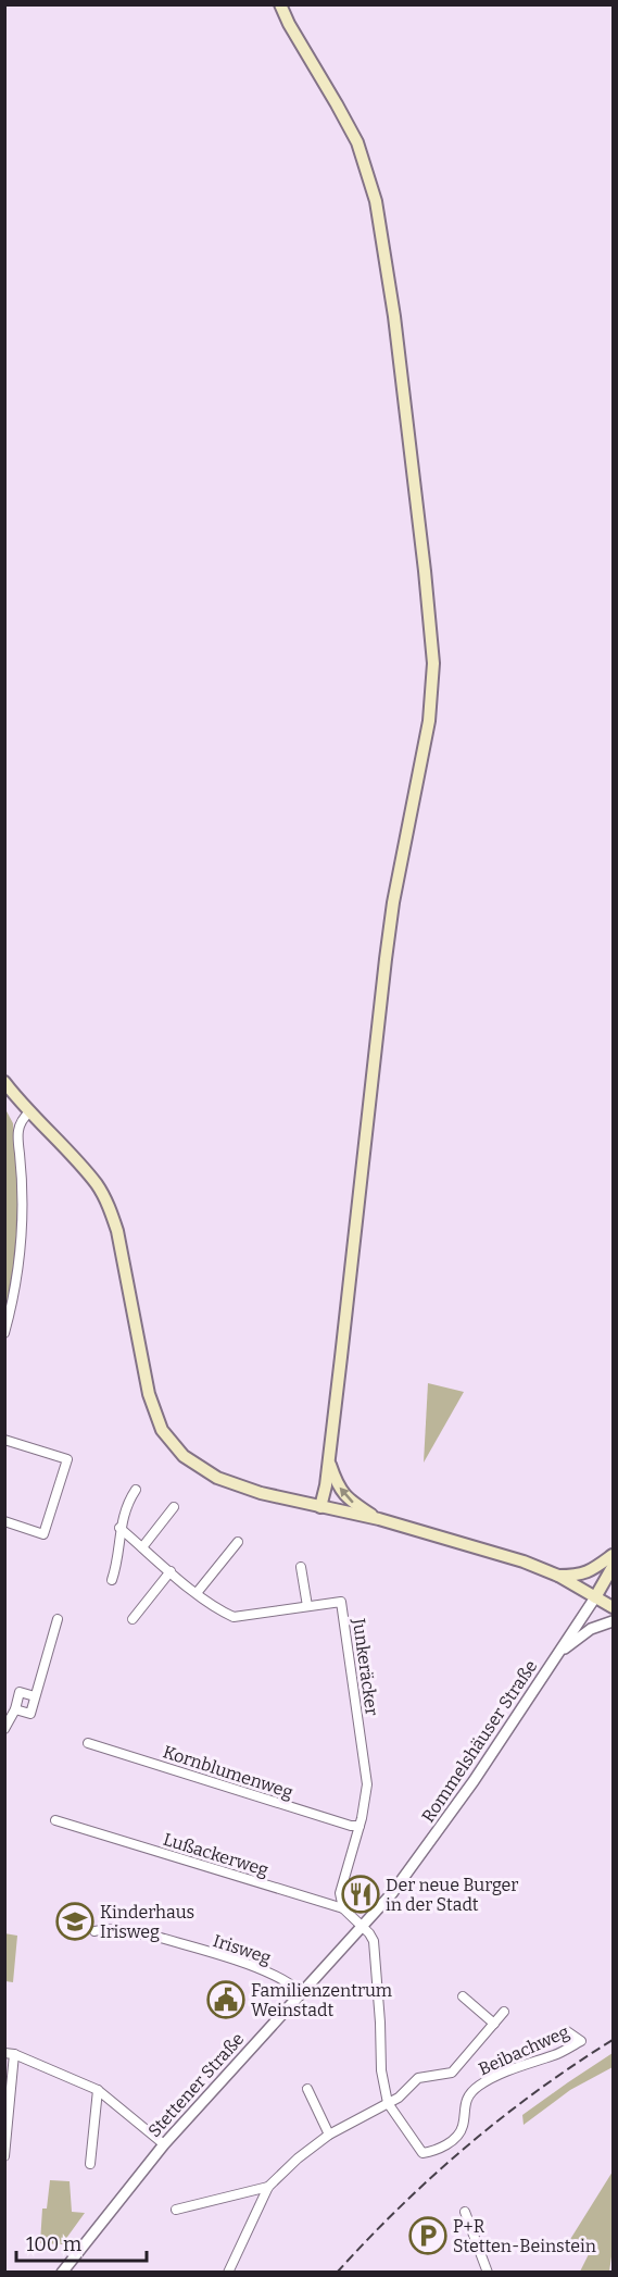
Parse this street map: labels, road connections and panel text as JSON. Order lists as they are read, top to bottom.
{
  "streets": {
    "main road": ["Rommelshäuser Straße"],
    "street": [
      "Junkeräcker",
      "Kornblumenweg",
      "Lußackerweg",
      "Irisweg",
      "Beibachweg",
      "Stettener Straße"
    ]
  },
  "crossings": [
    ["Junkeräcker", "Kornblumenweg"],
    ["Junkeräcker", "Lußackerweg"],
    ["Rommelshäuser Straße", "Lußackerweg"],
    ["Rommelshäuser Straße", "Stettener Straße"],
    ["Lußackerweg", "Stettener Straße"],
    ["Irisweg", "Stettener Straße"]
  ],
  "places": {
    "restaurant": ["Der neue Burger in der Stadt"],
    "school or university": ["Kinderhaus Irisweg"],
    "public building": ["Familienzentrum Weinstadt"],
    "parking": ["P+R Stetten-Beinstein"]
  },
  "scale_bar": "100 m"
}
